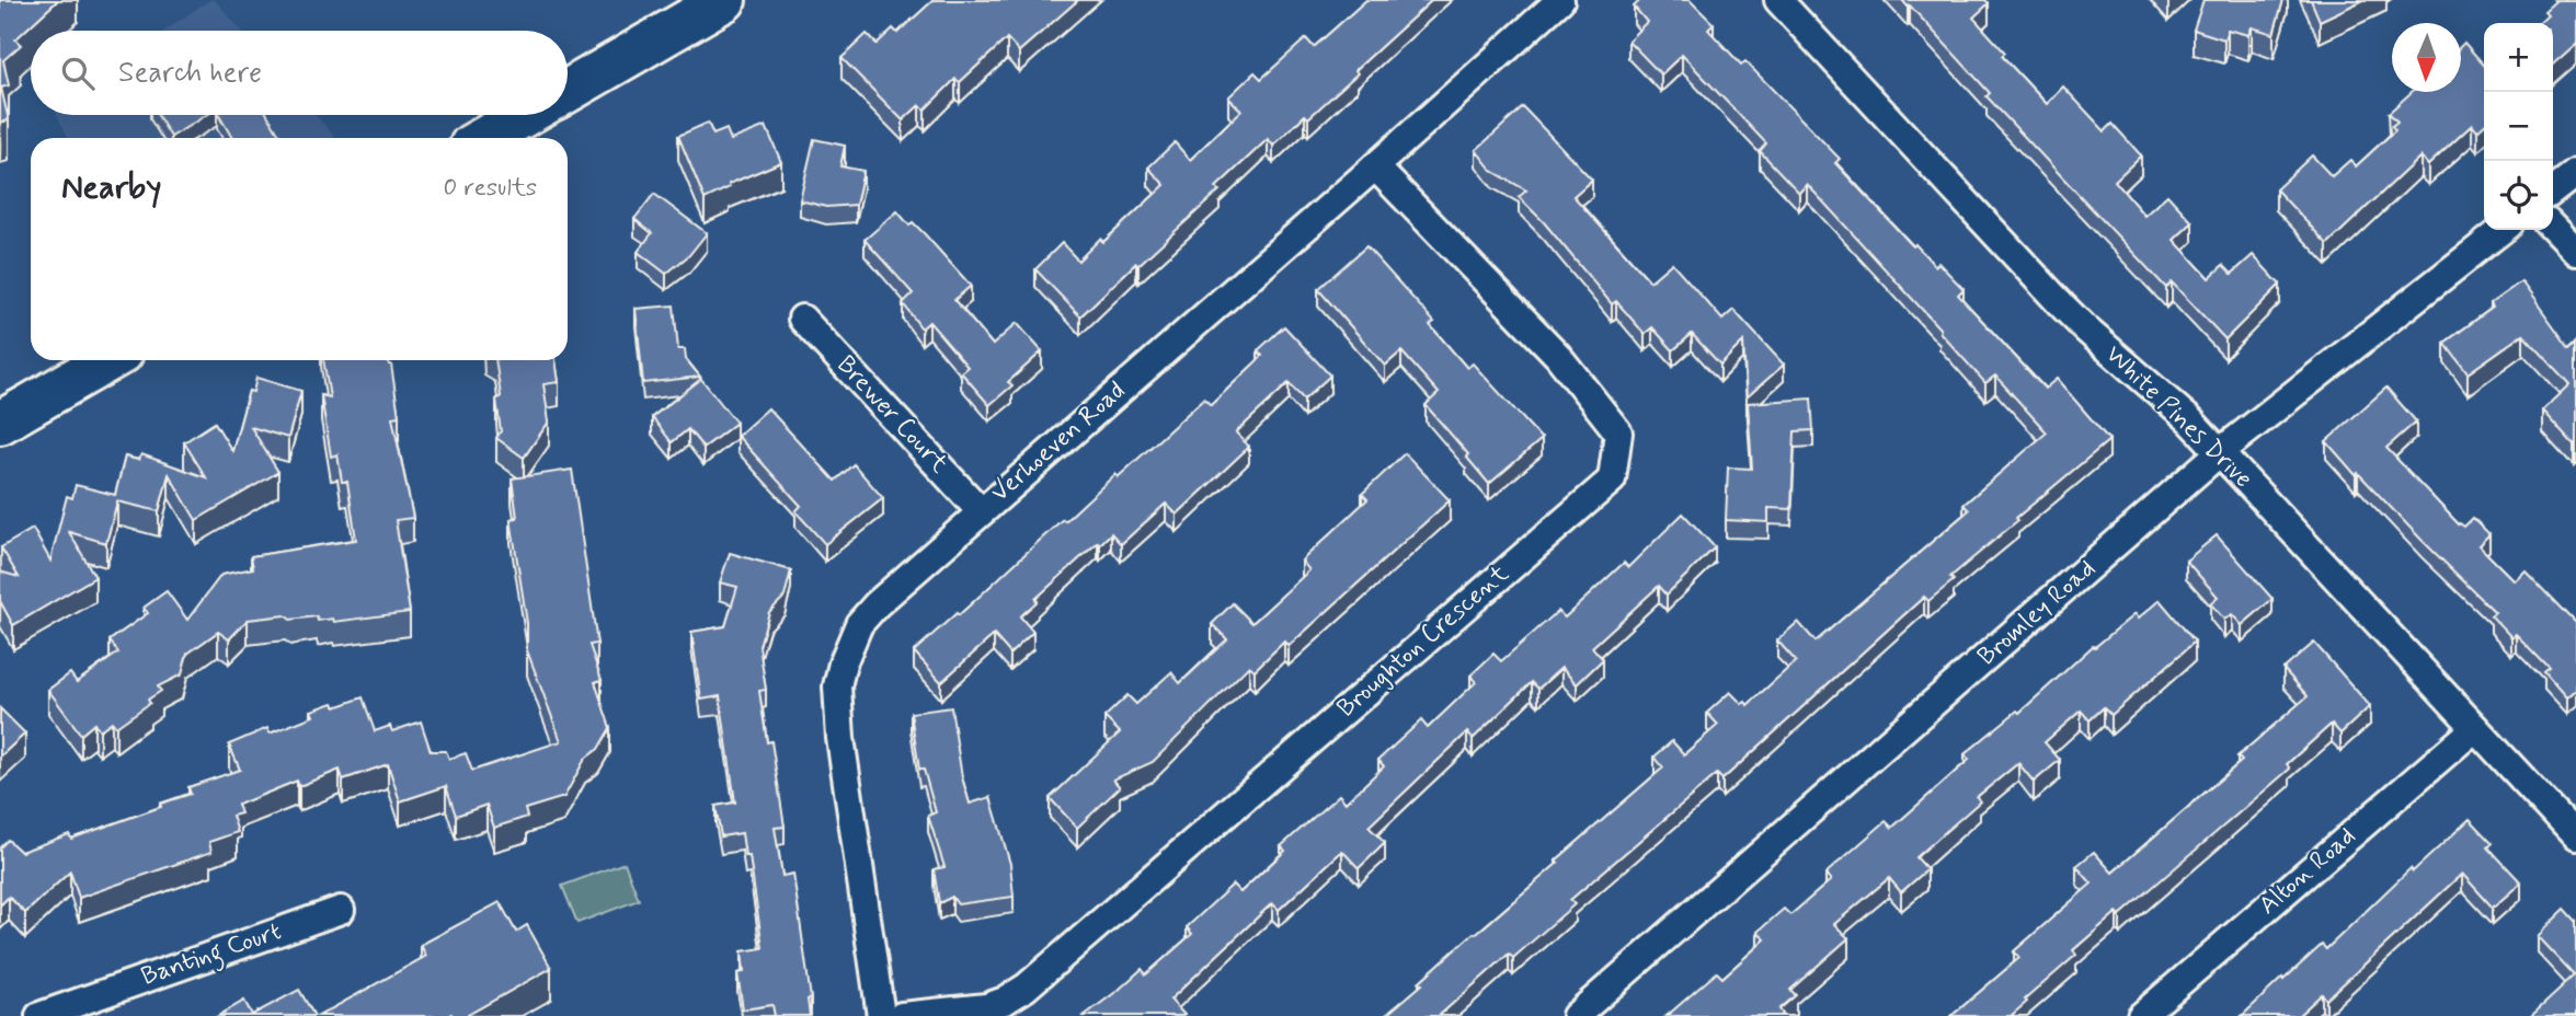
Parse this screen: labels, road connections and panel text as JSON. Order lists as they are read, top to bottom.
{
  "streets": {
    "street": [
      "Brewer Court",
      "White Pines Drive",
      "Verhoeven Road",
      "Bromley Road",
      "Broughton Crescent",
      "Alton Road",
      "Banting Court"
    ]
  },
  "crossings": [
    ["Brewer Court", "Verhoeven Road"],
    ["White Pines Drive", "Bromley Road"],
    ["White Pines Drive", "Alton Road"],
    ["Verhoeven Road", "Broughton Crescent"]
  ],
  "north": "bottom",
  "page": {
    "map_buttons": ["+", "−"],
    "search": "Search here",
    "heading": ["Nearby", "0 results"]
  }
}
